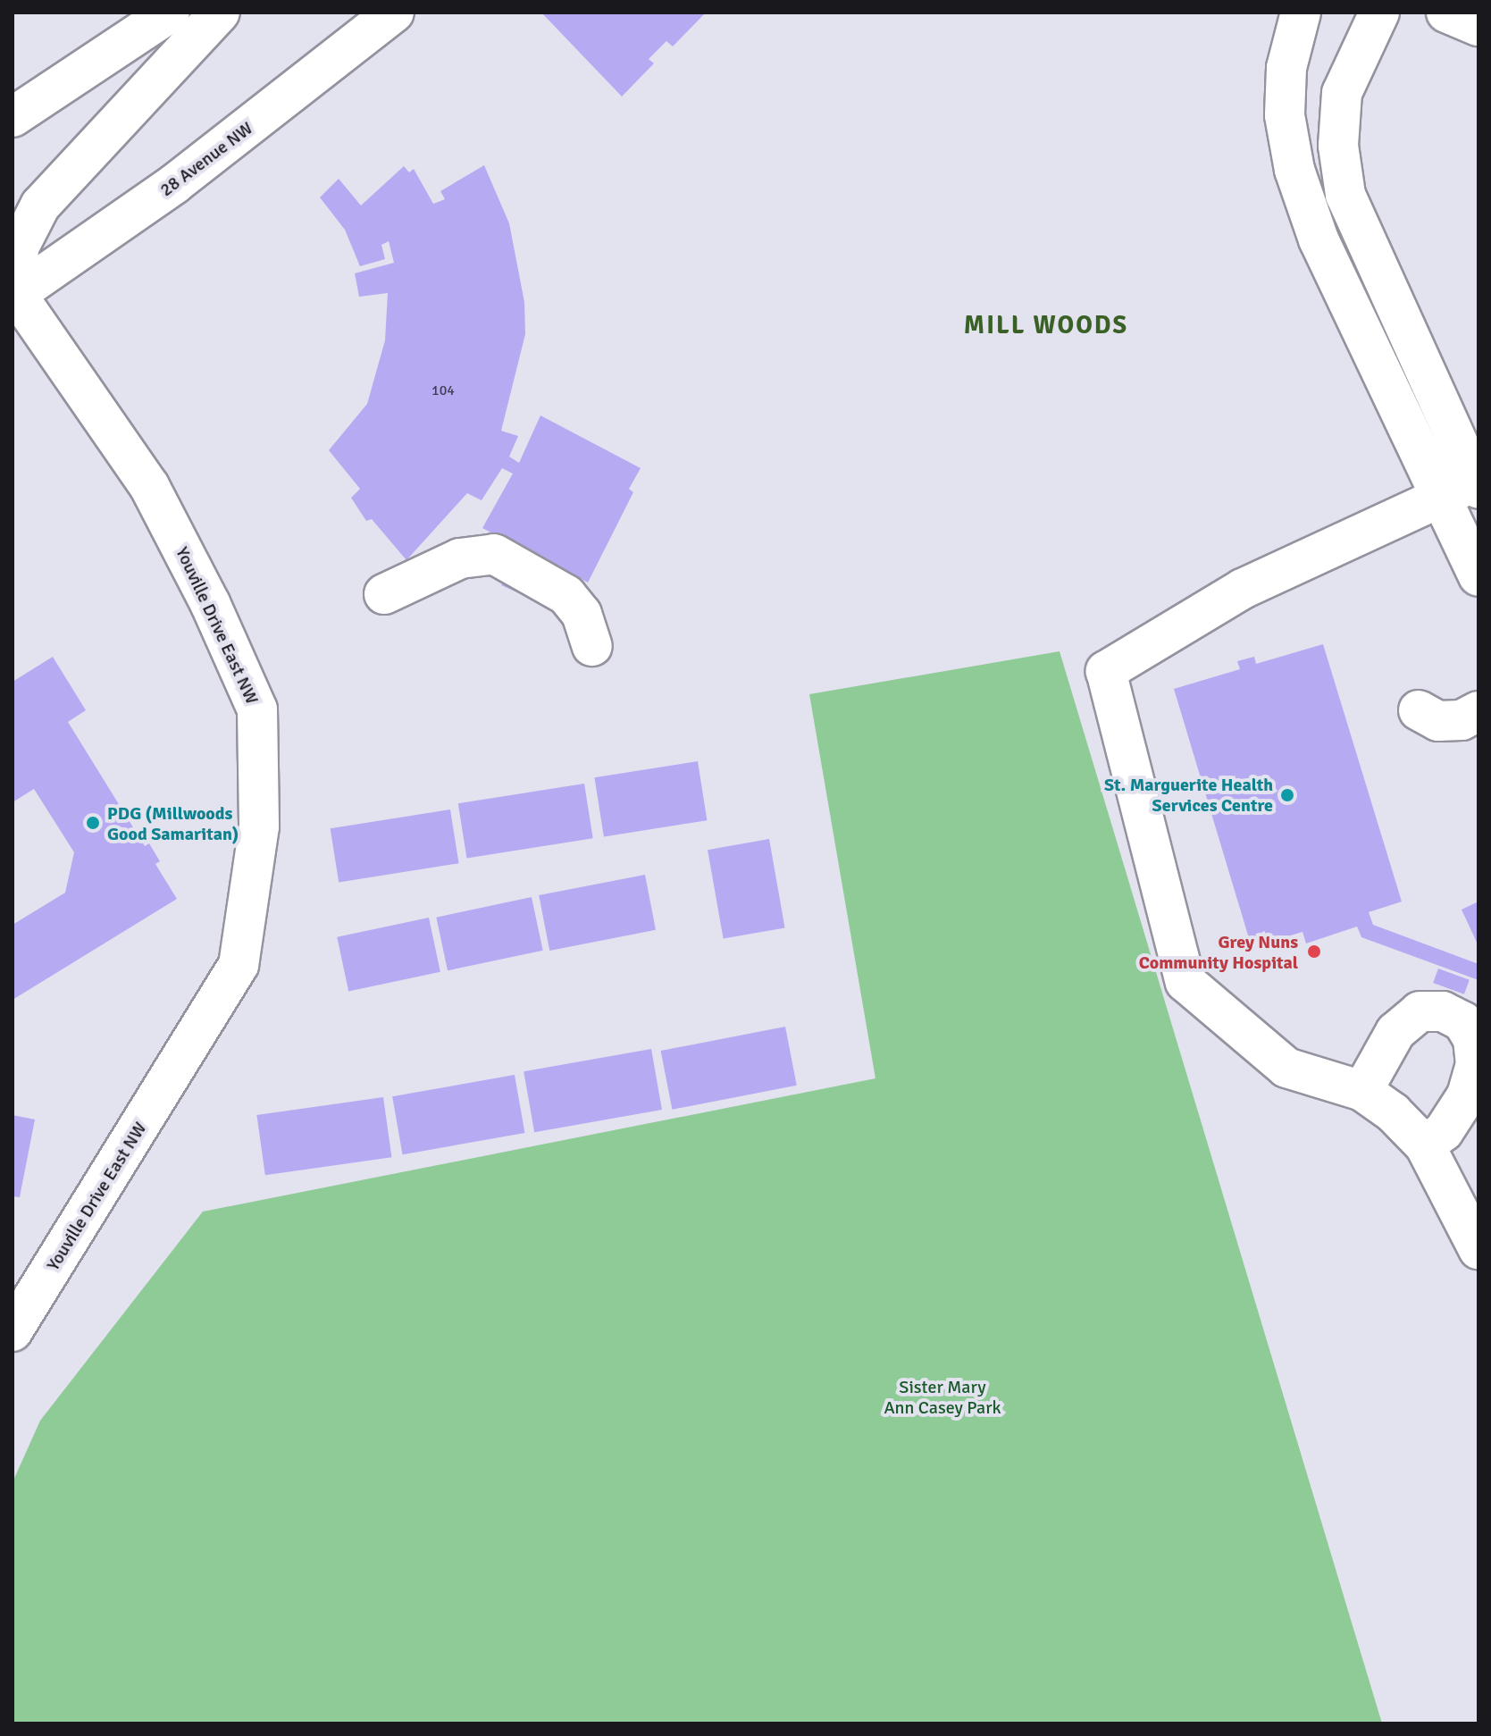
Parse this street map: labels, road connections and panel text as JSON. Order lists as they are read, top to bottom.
{
  "streets": {
    "street": ["28 Avenue NW", "Youville Drive East NW"]
  },
  "crossings": [
    ["28 Avenue NW", "Youville Drive East NW"]
  ],
  "districts": ["MILL WOODS"],
  "parks": ["Sister Mary Ann Casey Park"],
  "places": ["St. Marguerite Health Services Centre", "PDG (Millwoods Good Samaritan)", "Grey Nuns Community Hospital"],
  "house_numbers": ["104"]
}
